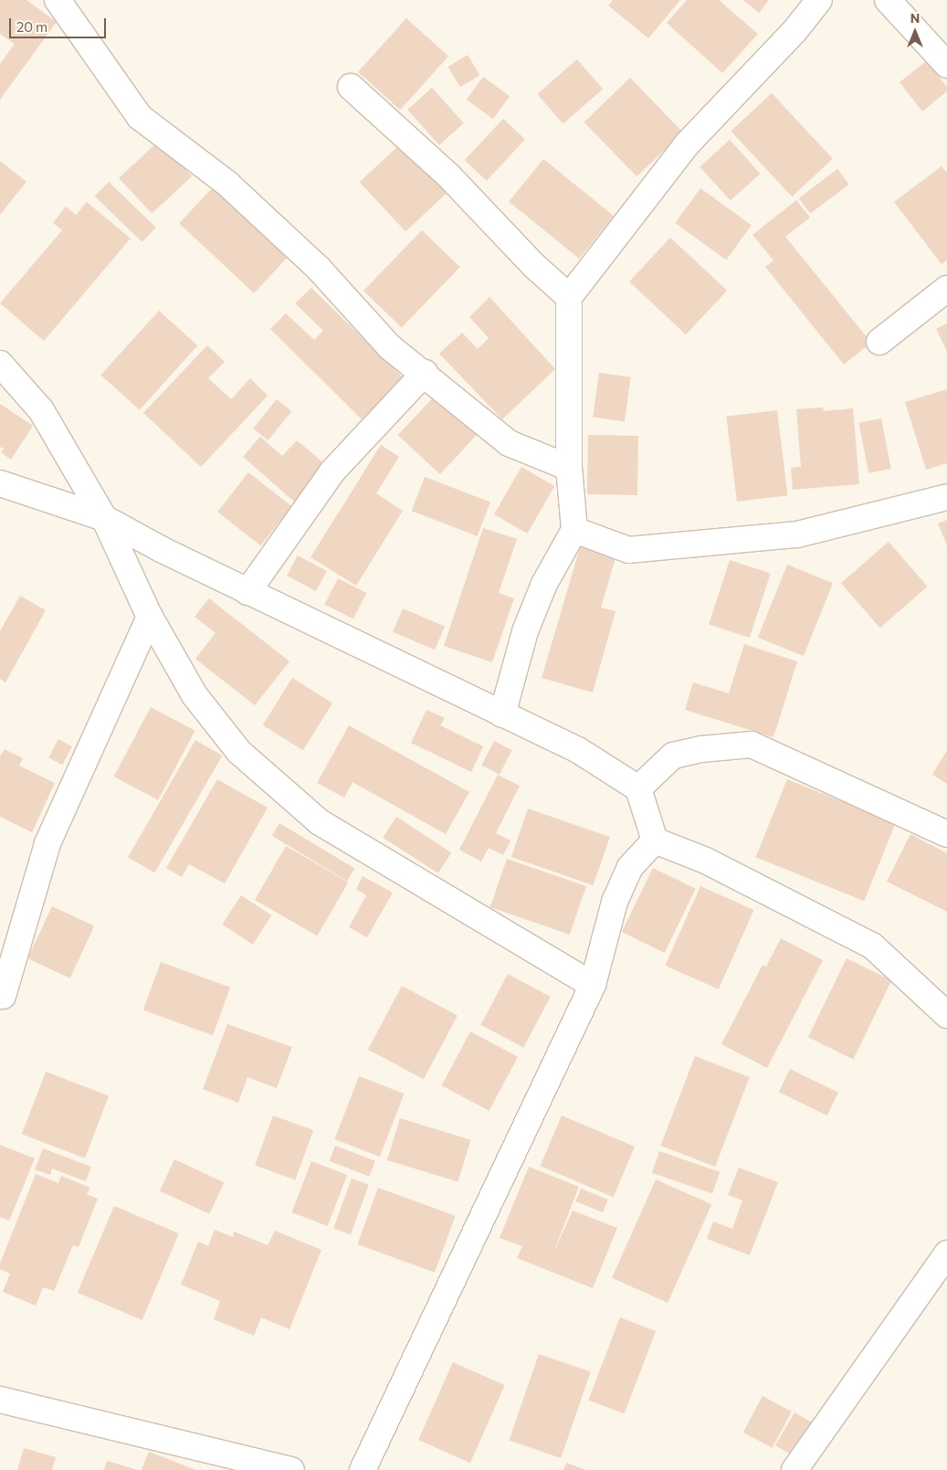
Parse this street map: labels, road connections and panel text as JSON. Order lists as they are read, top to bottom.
{
  "scale_bar": "20 m",
  "north": "top"
}
